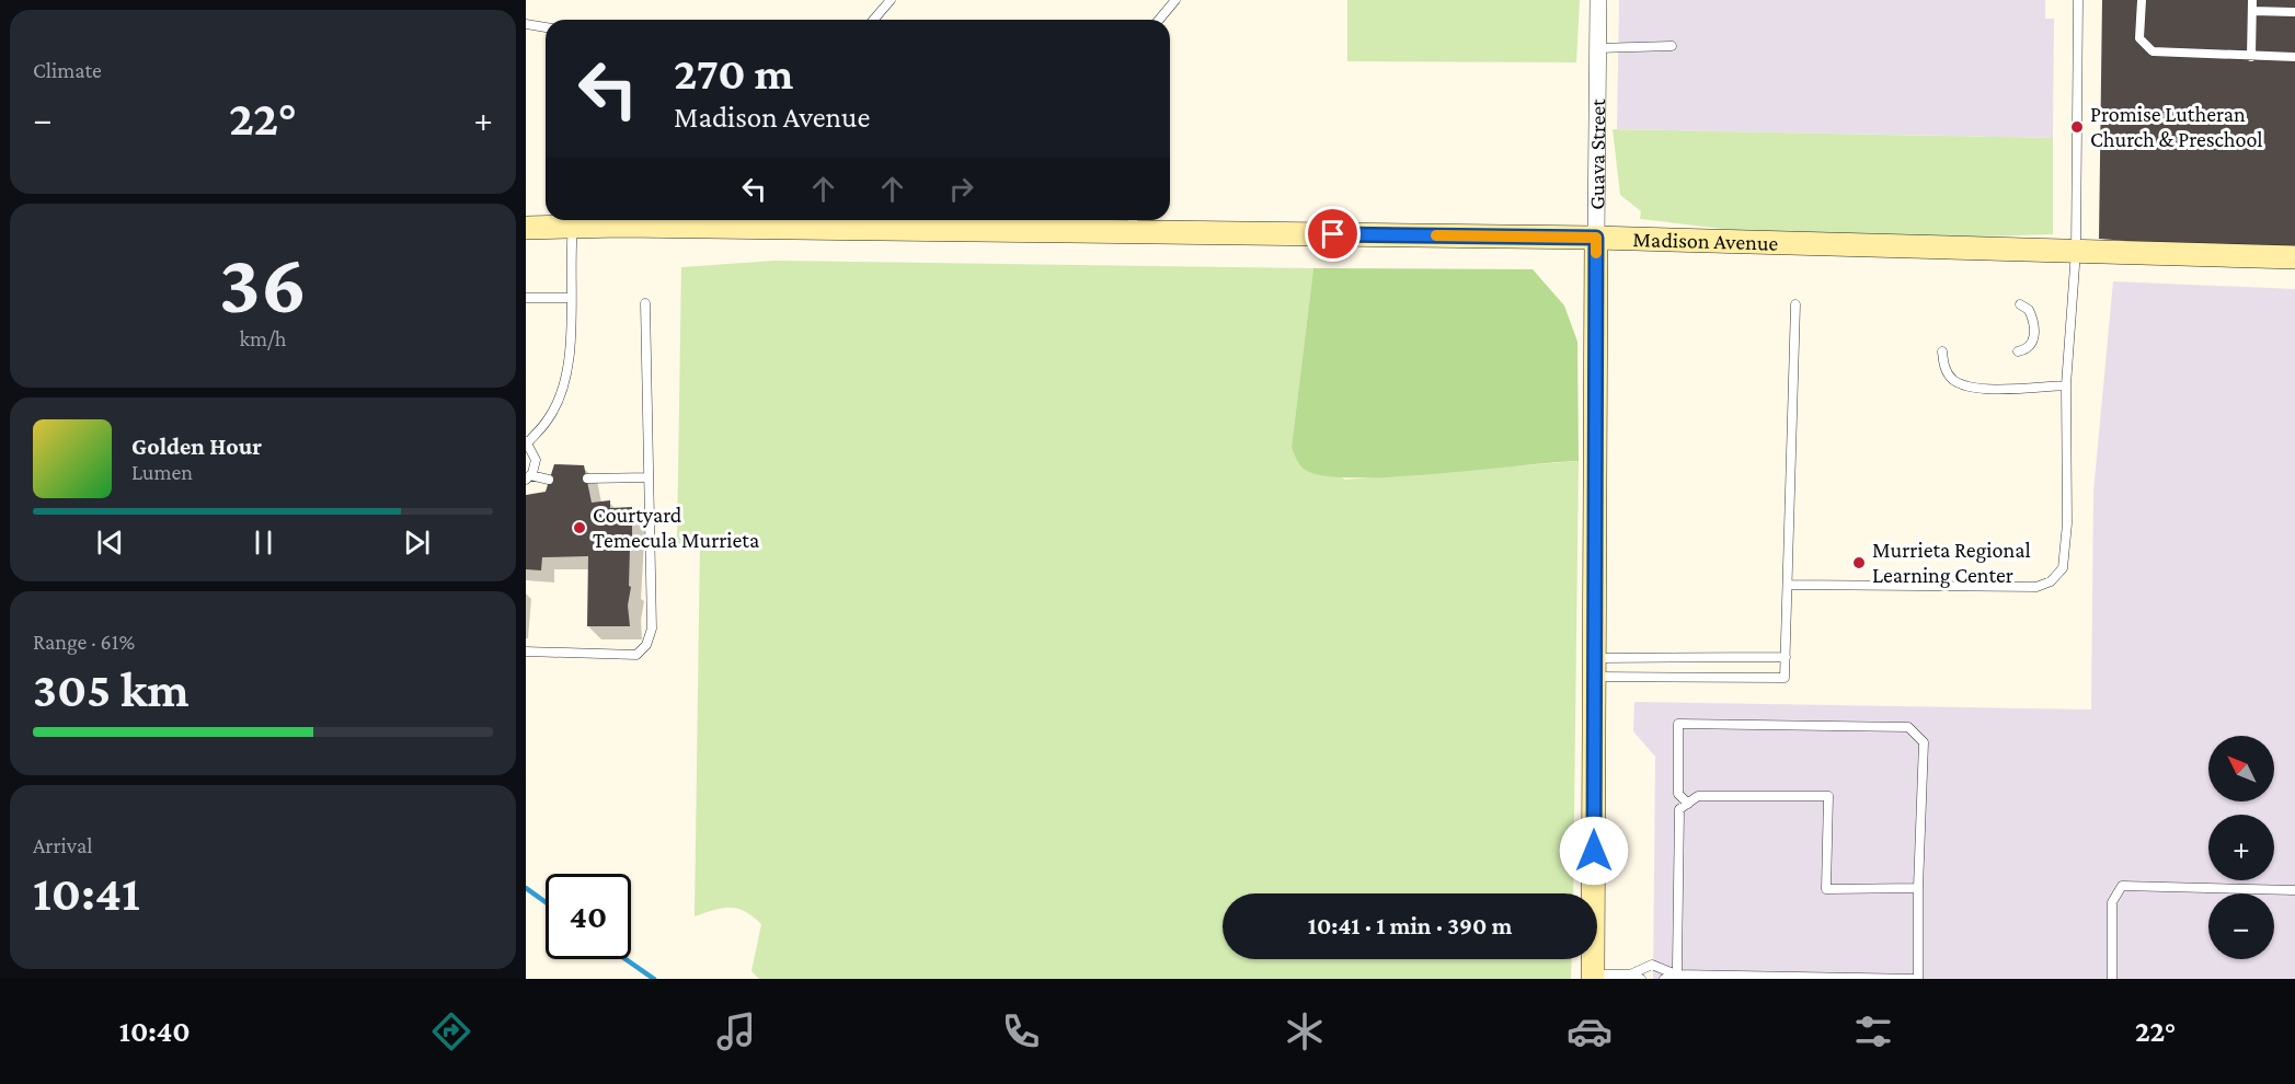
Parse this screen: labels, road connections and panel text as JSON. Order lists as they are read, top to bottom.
{
  "streets": {
    "street": ["Guava Street", "Madison Avenue"]
  },
  "crossings": [
    ["Guava Street", "Madison Avenue"]
  ],
  "places": ["Promise Lutheran Church & Preschool", "Courtyard Temecula Murrieta", "Murrieta Regional Learning Center"],
  "north": "top left",
  "page": {
    "tile": [
      "Climate",
      ["36", "km/h"],
      ["Range · 61%", "305 km"],
      ["Arrival", "10:41"]
    ],
    "turn": ["270 m", "Madison Avenue"],
    "heat": ["−", "22°", "+"],
    "song": ["Golden Hour", "Lumen"],
    "map_buttons": ["+", "−"],
    "limit": "40",
    "trip": "10:41 · 1 min · 390 m",
    "tabs": ["10:40", "22°"]
  }
}
